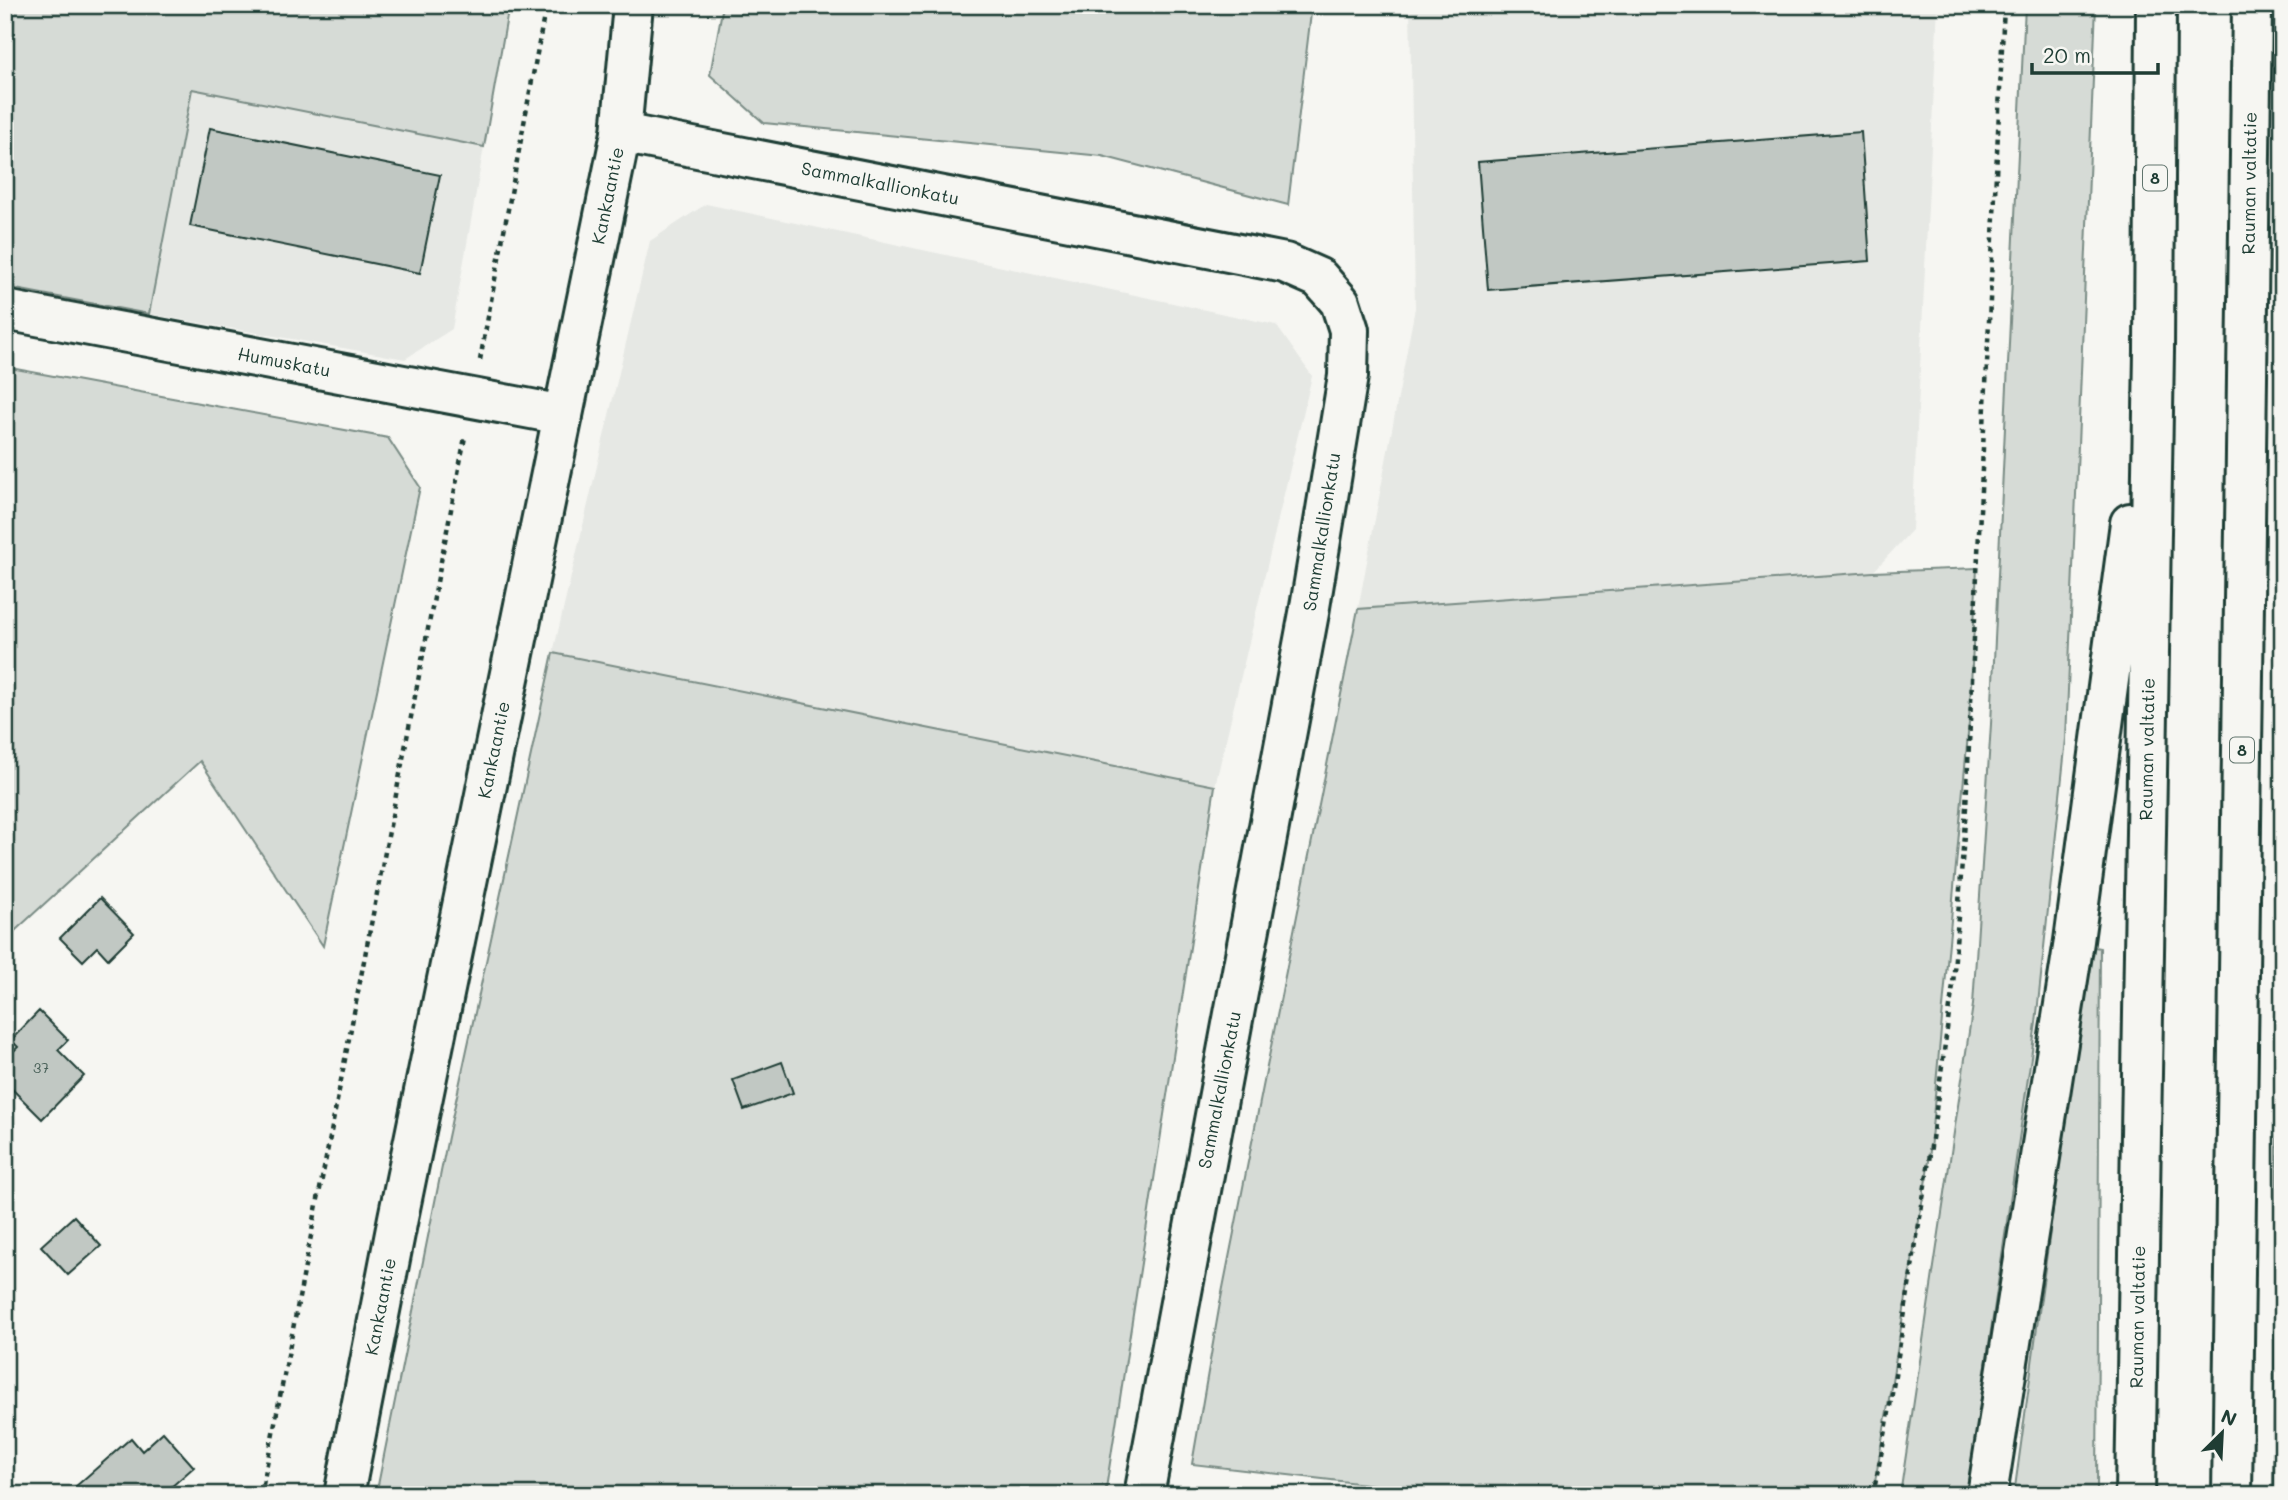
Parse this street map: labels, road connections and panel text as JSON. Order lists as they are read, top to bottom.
{
  "streets": {
    "main road": [
      "8",
      "Rauman valtatie",
      "Sammalkallionkatu",
      "Kankaantie",
      "Humuskatu"
    ]
  },
  "crossings": [
    ["Sammalkallionkatu", "Kankaantie"],
    ["Kankaantie", "Humuskatu"]
  ],
  "house_numbers": ["37"],
  "scale_bar": "20 m",
  "north": "top right"
}
